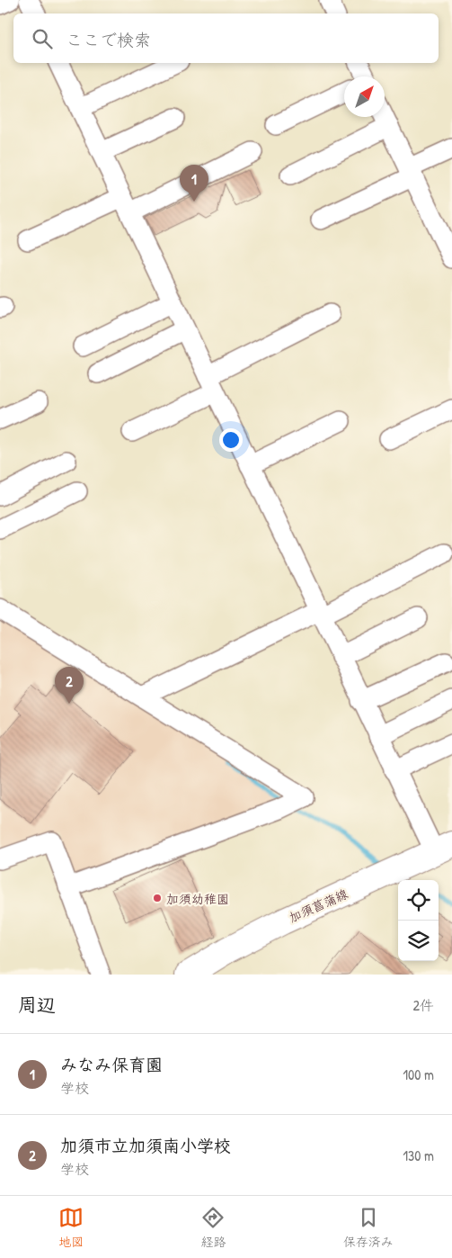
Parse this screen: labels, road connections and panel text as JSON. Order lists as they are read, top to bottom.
{
  "streets": {
    "main road": ["加須菖蒲線"]
  },
  "places": ["加須幼稚園"],
  "north": "top right",
  "page": {
    "search": "ここで検索",
    "pins": ["1", "2"],
    "heading": ["周辺", "2件"],
    "list": [
      {
        "mark": "1",
        "name": "みなみ保育園",
        "note": "学校",
        "value": "100 m"
      },
      {
        "mark": "2",
        "name": "加須市立加須南小学校",
        "note": "学校",
        "value": "130 m"
      }
    ],
    "nav": ["地図", "経路", "保存済み"]
  }
}
